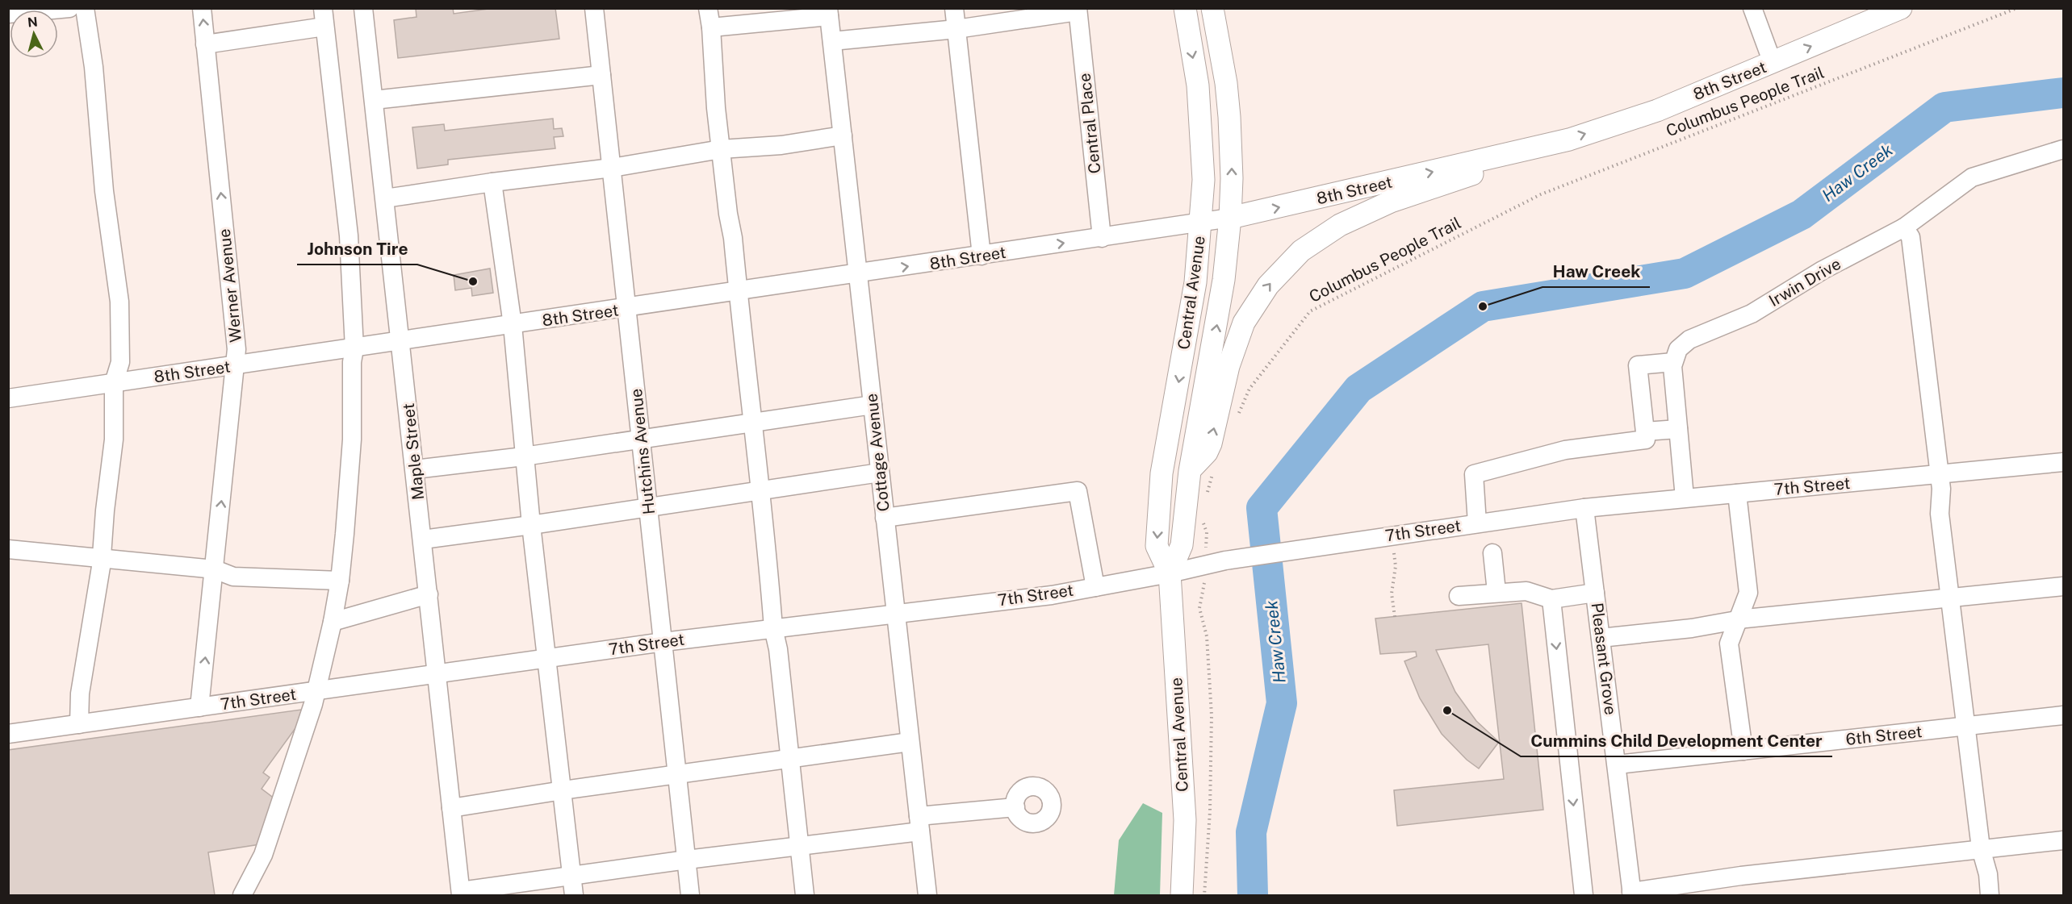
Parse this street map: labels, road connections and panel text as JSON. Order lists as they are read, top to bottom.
{
  "streets": {
    "main road": ["8th Street", "Central Avenue"],
    "street": [
      "Central Place",
      "Irwin Drive",
      "Werner Avenue",
      "Maple Street",
      "Hutchins Avenue",
      "Cottage Avenue",
      "7th Street",
      "Pleasant Grove",
      "6th Street"
    ],
    "path": ["Columbus People Trail"]
  },
  "crossings": [
    ["8th Street", "Central Place"],
    ["8th Street", "Werner Avenue"],
    ["8th Street", "Central Avenue"],
    ["8th Street", "Maple Street"],
    ["8th Street", "Hutchins Avenue"],
    ["8th Street", "Cottage Avenue"],
    ["Werner Avenue", "7th Street"],
    ["Central Avenue", "7th Street"],
    ["Maple Street", "7th Street"],
    ["Hutchins Avenue", "7th Street"],
    ["Cottage Avenue", "7th Street"],
    ["7th Street", "Pleasant Grove"],
    ["Pleasant Grove", "6th Street"]
  ],
  "one_way": ["8th Street"],
  "water": ["Haw Creek"],
  "places": ["Johnson Tire", "Haw Creek", "Cummins Child Development Center"],
  "north": "top"
}
